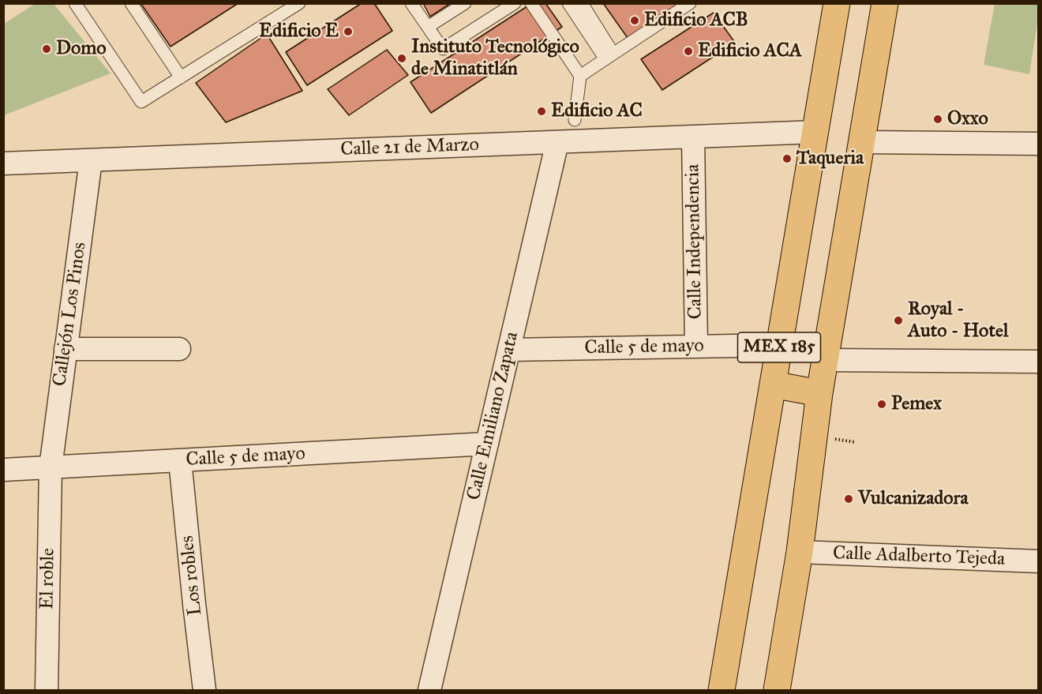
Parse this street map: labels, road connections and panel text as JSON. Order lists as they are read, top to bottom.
{
  "streets": {
    "main road": ["MEX 185"],
    "street": [
      "Calle 21 de Marzo",
      "Calle Independencia",
      "Callejón Los Pinos",
      "Calle 5 de mayo",
      "Calle Emiliano Zapata",
      "Calle Adalberto Tejeda",
      "Los robles",
      "El roble"
    ]
  },
  "crossings": [
    ["Calle 21 de Marzo", "Calle Independencia"],
    ["Calle 21 de Marzo", "Callejón Los Pinos"],
    ["Calle 21 de Marzo", "MEX 185"],
    ["Calle 21 de Marzo", "Calle Emiliano Zapata"],
    ["Calle Independencia", "Calle 5 de mayo"],
    ["Callejón Los Pinos", "Calle 5 de mayo"],
    ["Callejón Los Pinos", "El roble"],
    ["Calle 5 de mayo", "MEX 185"],
    ["Calle 5 de mayo", "Calle Emiliano Zapata"],
    ["Calle 5 de mayo", "Los robles"],
    ["Calle 5 de mayo", "El roble"],
    ["MEX 185", "Calle Adalberto Tejeda"]
  ],
  "places": [
    "Edificio ACB",
    "Edificio E",
    "Domo",
    "Edificio ACA",
    "Instituto Tecnológico de Minatitlán",
    "Edificio AC",
    "Oxxo",
    "Taqueria",
    "Royal - Auto - Hotel",
    "Pemex",
    "Vulcanizadora"
  ]
}
